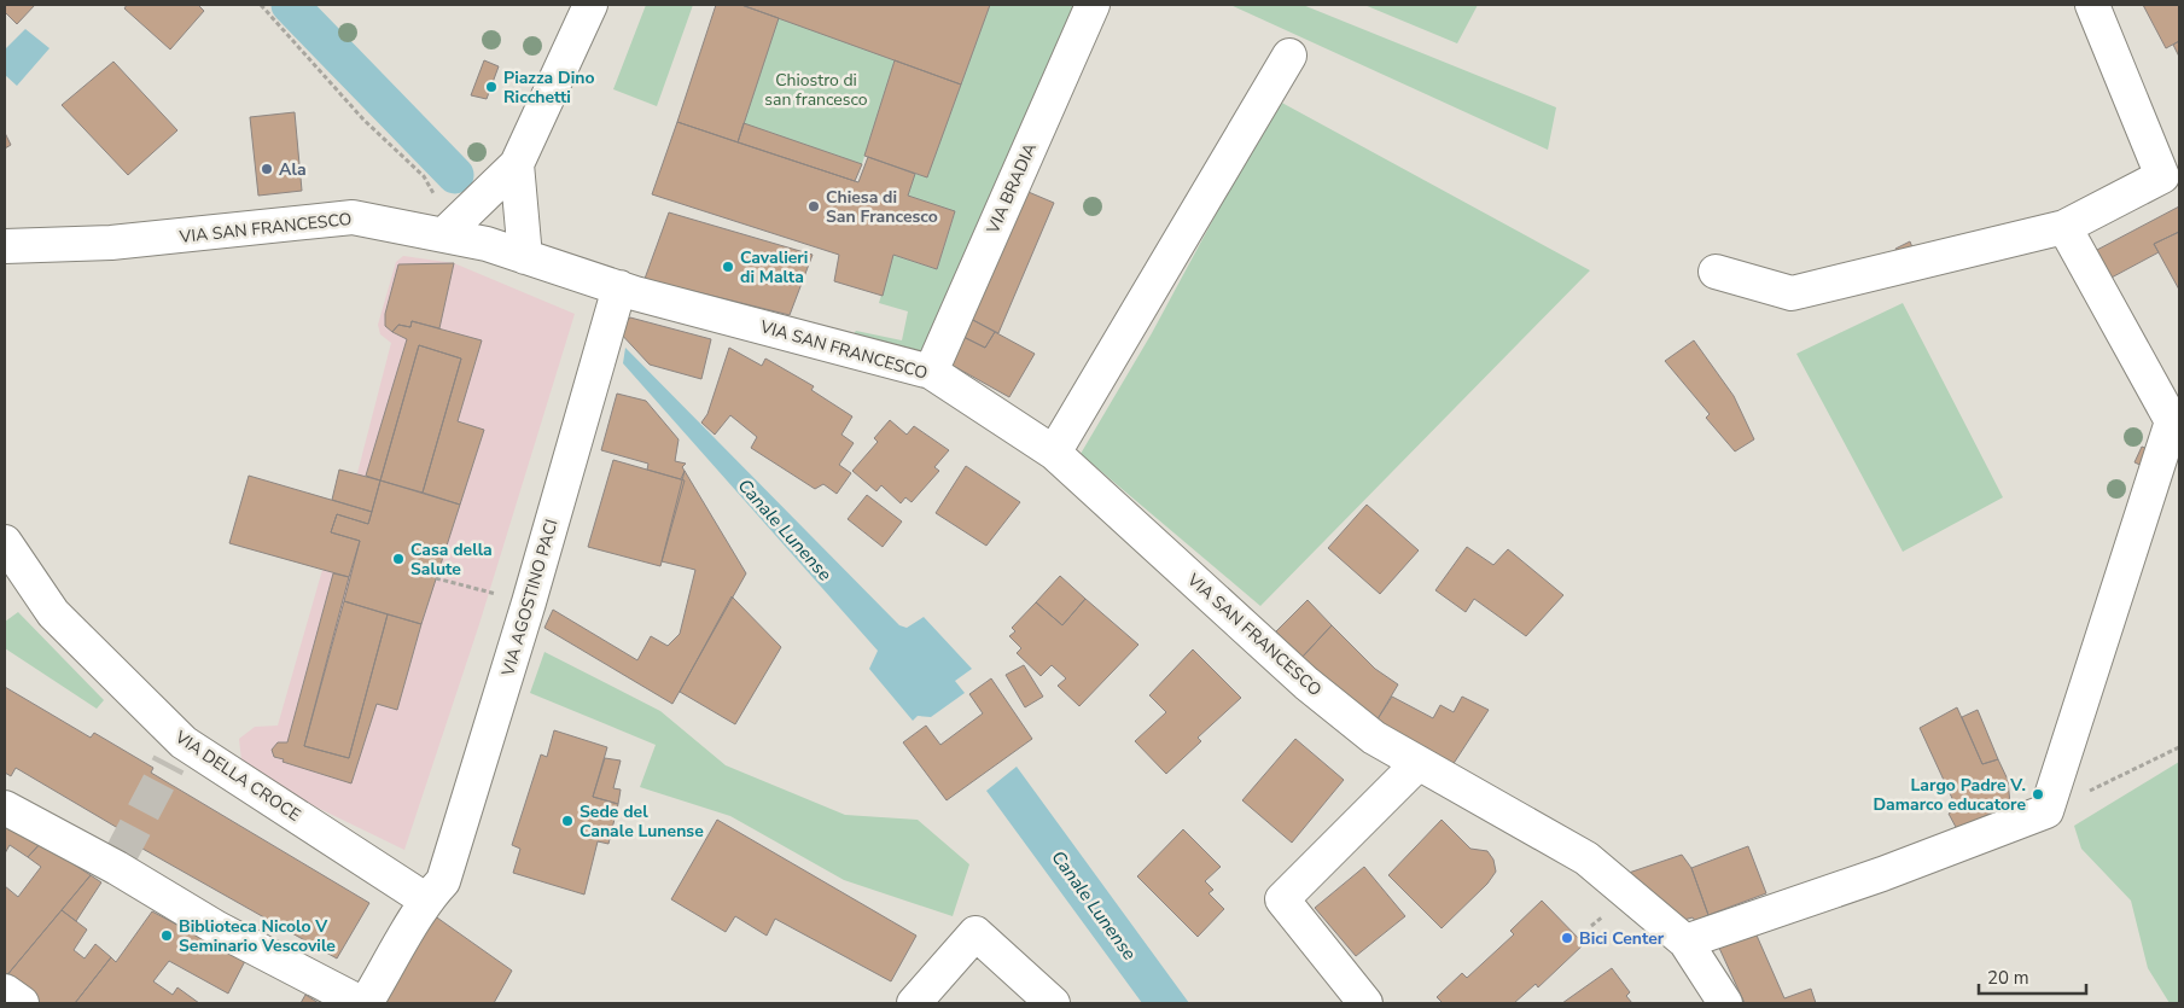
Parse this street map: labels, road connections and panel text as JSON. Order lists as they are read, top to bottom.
{
  "streets": {
    "street": [
      "VIA BRADIA",
      "VIA SAN FRANCESCO",
      "VIA AGOSTINO PACI",
      "VIA DELLA CROCE"
    ]
  },
  "crossings": [
    ["VIA BRADIA", "VIA SAN FRANCESCO"],
    ["VIA SAN FRANCESCO", "VIA AGOSTINO PACI"],
    ["VIA AGOSTINO PACI", "VIA DELLA CROCE"]
  ],
  "water": ["Canale Lunense"],
  "parks": ["Chiostro di san francesco"],
  "places": [
    "Piazza Dino Ricchetti",
    "Ala",
    "Chiesa di San Francesco",
    "Cavalieri di Malta",
    "Casa della Salute",
    "Largo Padre V. Damarco educatore",
    "Sede del Canale Lunense",
    "Biblioteca Nicolo V Seminario Vescovile",
    "Bici Center"
  ],
  "scale_bar": "20 m"
}
